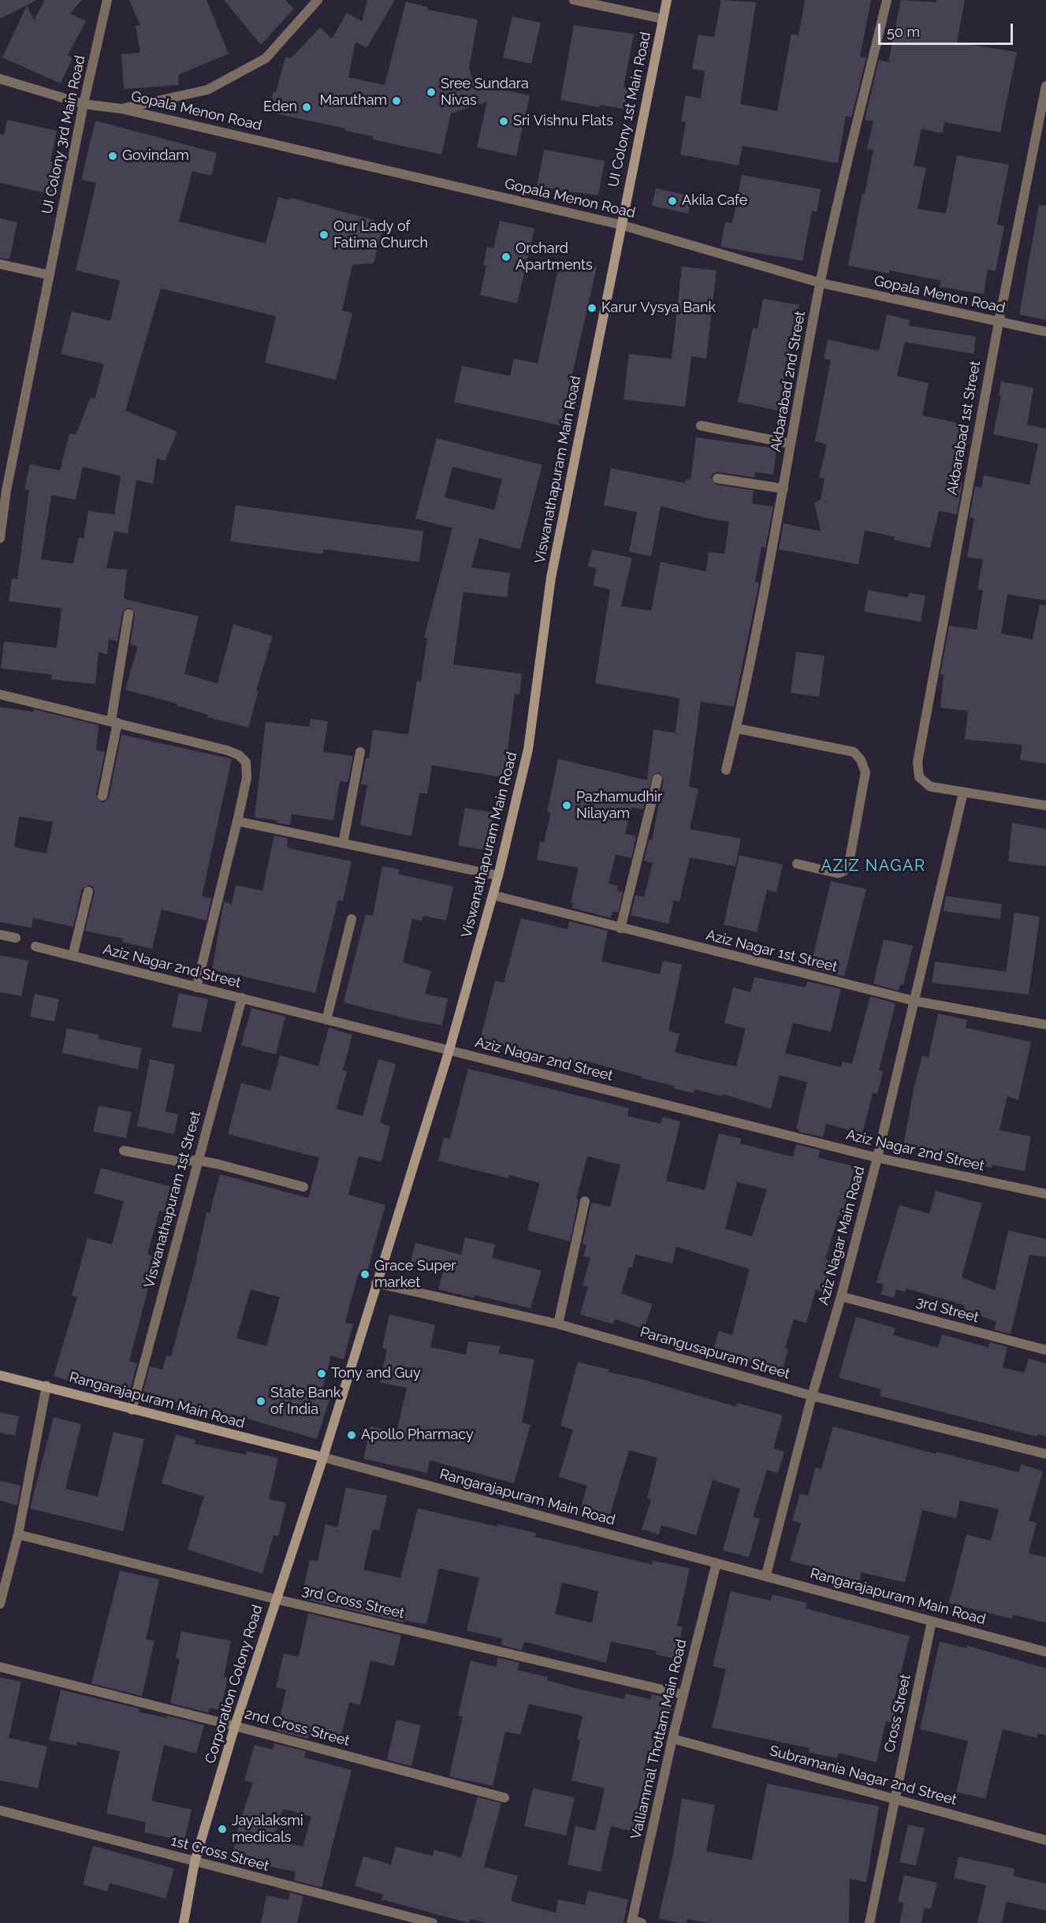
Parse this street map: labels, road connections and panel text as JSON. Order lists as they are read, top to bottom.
{
  "streets": {
    "main road": [
      "UI Colony 1st Main Road",
      "Viswanathapuram Main Road",
      "Rangarajapuram Main Road",
      "Corporation Colony Road"
    ],
    "street": [
      "Gopala Menon Road",
      "UI Colony 3rd Main Road",
      "Akbarabad 2nd Street",
      "Akbarabad 1st Street",
      "Aziz Nagar 1st Street",
      "Aziz Nagar 2nd Street",
      "Viswanathapuram 1st Street",
      "Aziz Nagar Main Road",
      "3rd Street",
      "Parangusapuram Street",
      "3rd Cross Street",
      "Cross Street",
      "2nd Cross Street",
      "Valliammal Thottam Main Road",
      "Subramania Nagar 2nd Street",
      "1st Cross Street"
    ]
  },
  "crossings": [
    ["UI Colony 1st Main Road", "Gopala Menon Road"],
    ["UI Colony 1st Main Road", "Viswanathapuram Main Road"],
    ["Gopala Menon Road", "UI Colony 3rd Main Road"],
    ["Gopala Menon Road", "Akbarabad 2nd Street"],
    ["Gopala Menon Road", "Akbarabad 1st Street"],
    ["Gopala Menon Road", "Viswanathapuram Main Road"],
    ["Akbarabad 1st Street", "Aziz Nagar Main Road"],
    ["Viswanathapuram Main Road", "Aziz Nagar 1st Street"],
    ["Viswanathapuram Main Road", "Aziz Nagar 2nd Street"],
    ["Viswanathapuram Main Road", "Parangusapuram Street"],
    ["Viswanathapuram Main Road", "Rangarajapuram Main Road"],
    ["Viswanathapuram Main Road", "Corporation Colony Road"],
    ["Aziz Nagar 1st Street", "Aziz Nagar Main Road"],
    ["Aziz Nagar 2nd Street", "Viswanathapuram 1st Street"],
    ["Aziz Nagar 2nd Street", "Aziz Nagar Main Road"],
    ["Viswanathapuram 1st Street", "Rangarajapuram Main Road"],
    ["Aziz Nagar Main Road", "3rd Street"],
    ["Aziz Nagar Main Road", "Parangusapuram Street"],
    ["Aziz Nagar Main Road", "Rangarajapuram Main Road"],
    ["Rangarajapuram Main Road", "Corporation Colony Road"],
    ["Rangarajapuram Main Road", "Cross Street"],
    ["Rangarajapuram Main Road", "Valliammal Thottam Main Road"],
    ["3rd Cross Street", "Corporation Colony Road"],
    ["3rd Cross Street", "Valliammal Thottam Main Road"],
    ["Corporation Colony Road", "2nd Cross Street"],
    ["Corporation Colony Road", "1st Cross Street"],
    ["Cross Street", "Subramania Nagar 2nd Street"],
    ["Valliammal Thottam Main Road", "Subramania Nagar 2nd Street"]
  ],
  "districts": ["AZIZ NAGAR"],
  "places": [
    "Sree Sundara Nivas",
    "Marutham",
    "Eden",
    "Sri Vishnu Flats",
    "Govindam",
    "Akila Cafe",
    "Our Lady of Fatima Church",
    "Orchard Apartments",
    "Karur Vysya Bank",
    "Pazhamudhir Nilayam",
    "Grace Super market",
    "Tony and Guy",
    "State Bank of India",
    "Apollo Pharmacy",
    "Jayalaksmi medicals"
  ],
  "scale_bar": "50 m"
}
